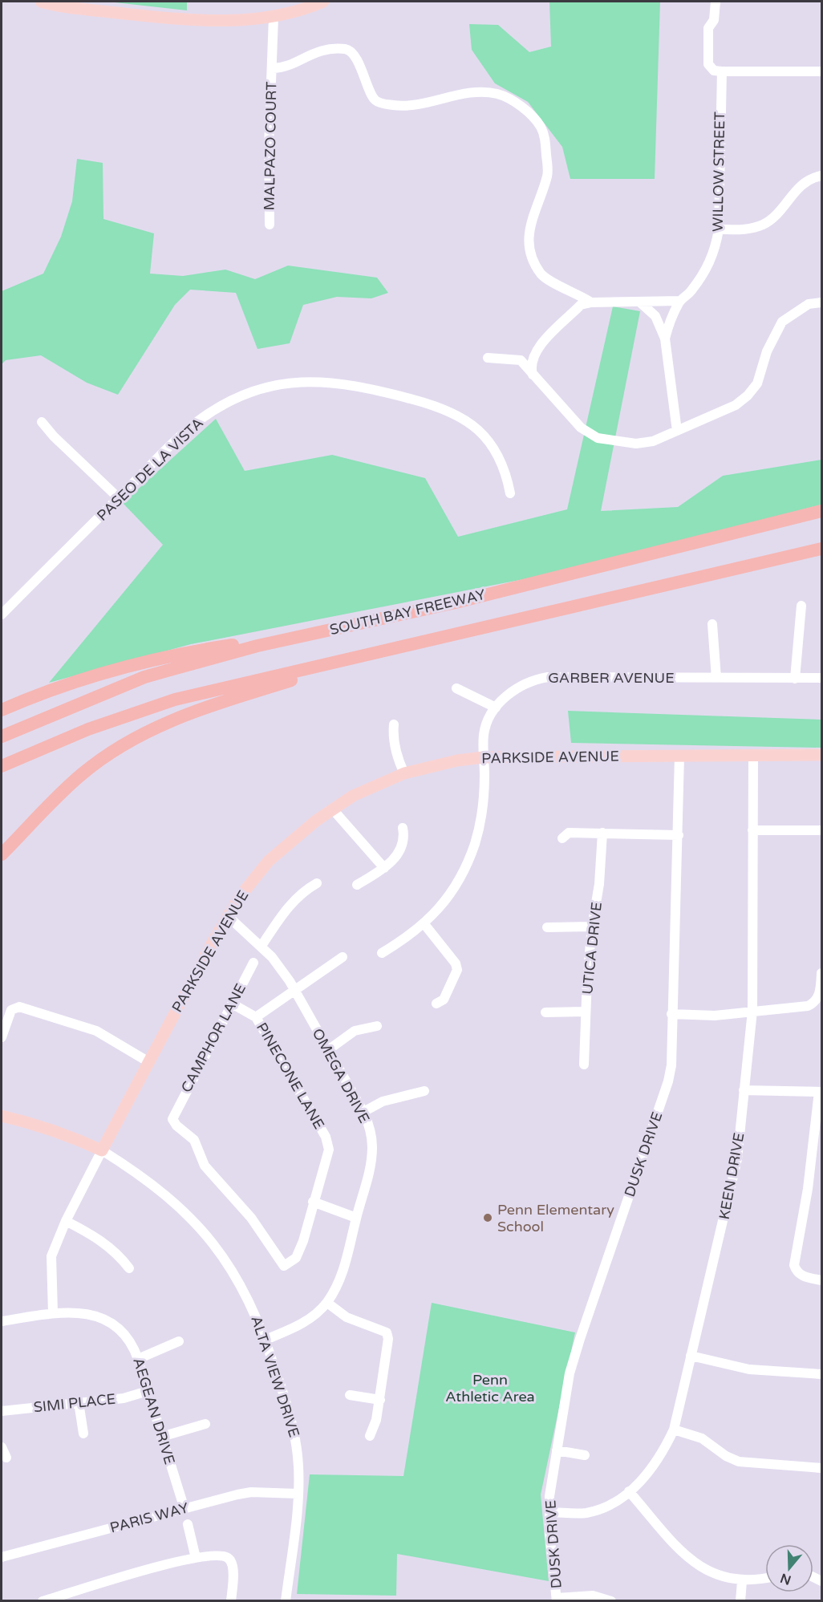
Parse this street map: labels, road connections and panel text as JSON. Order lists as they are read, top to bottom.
{
  "streets": {
    "highway": ["SOUTH BAY FREEWAY"],
    "main road": ["PARKSIDE AVENUE", "ALTA VIEW DRIVE"],
    "street": [
      "MALPAZO COURT",
      "WILLOW STREET",
      "PASEO DE LA VISTA",
      "GARBER AVENUE",
      "UTICA DRIVE",
      "CAMPHOR LANE",
      "PINECONE LANE",
      "OMEGA DRIVE",
      "DUSK DRIVE",
      "KEEN DRIVE",
      "SIMI PLACE",
      "AEGEAN DRIVE",
      "PARIS WAY"
    ]
  },
  "crossings": [
    ["GARBER AVENUE", "PARKSIDE AVENUE"],
    ["PARKSIDE AVENUE", "OMEGA DRIVE"],
    ["PARKSIDE AVENUE", "DUSK DRIVE"],
    ["PARKSIDE AVENUE", "KEEN DRIVE"],
    ["PARKSIDE AVENUE", "ALTA VIEW DRIVE"],
    ["PARKSIDE AVENUE", "AEGEAN DRIVE"],
    ["CAMPHOR LANE", "PINECONE LANE"],
    ["OMEGA DRIVE", "ALTA VIEW DRIVE"],
    ["DUSK DRIVE", "KEEN DRIVE"],
    ["ALTA VIEW DRIVE", "PARIS WAY"],
    ["SIMI PLACE", "AEGEAN DRIVE"],
    ["AEGEAN DRIVE", "PARIS WAY"]
  ],
  "parks": ["Penn Athletic Area"],
  "places": ["Penn Elementary School"],
  "north": "bottom"
}
